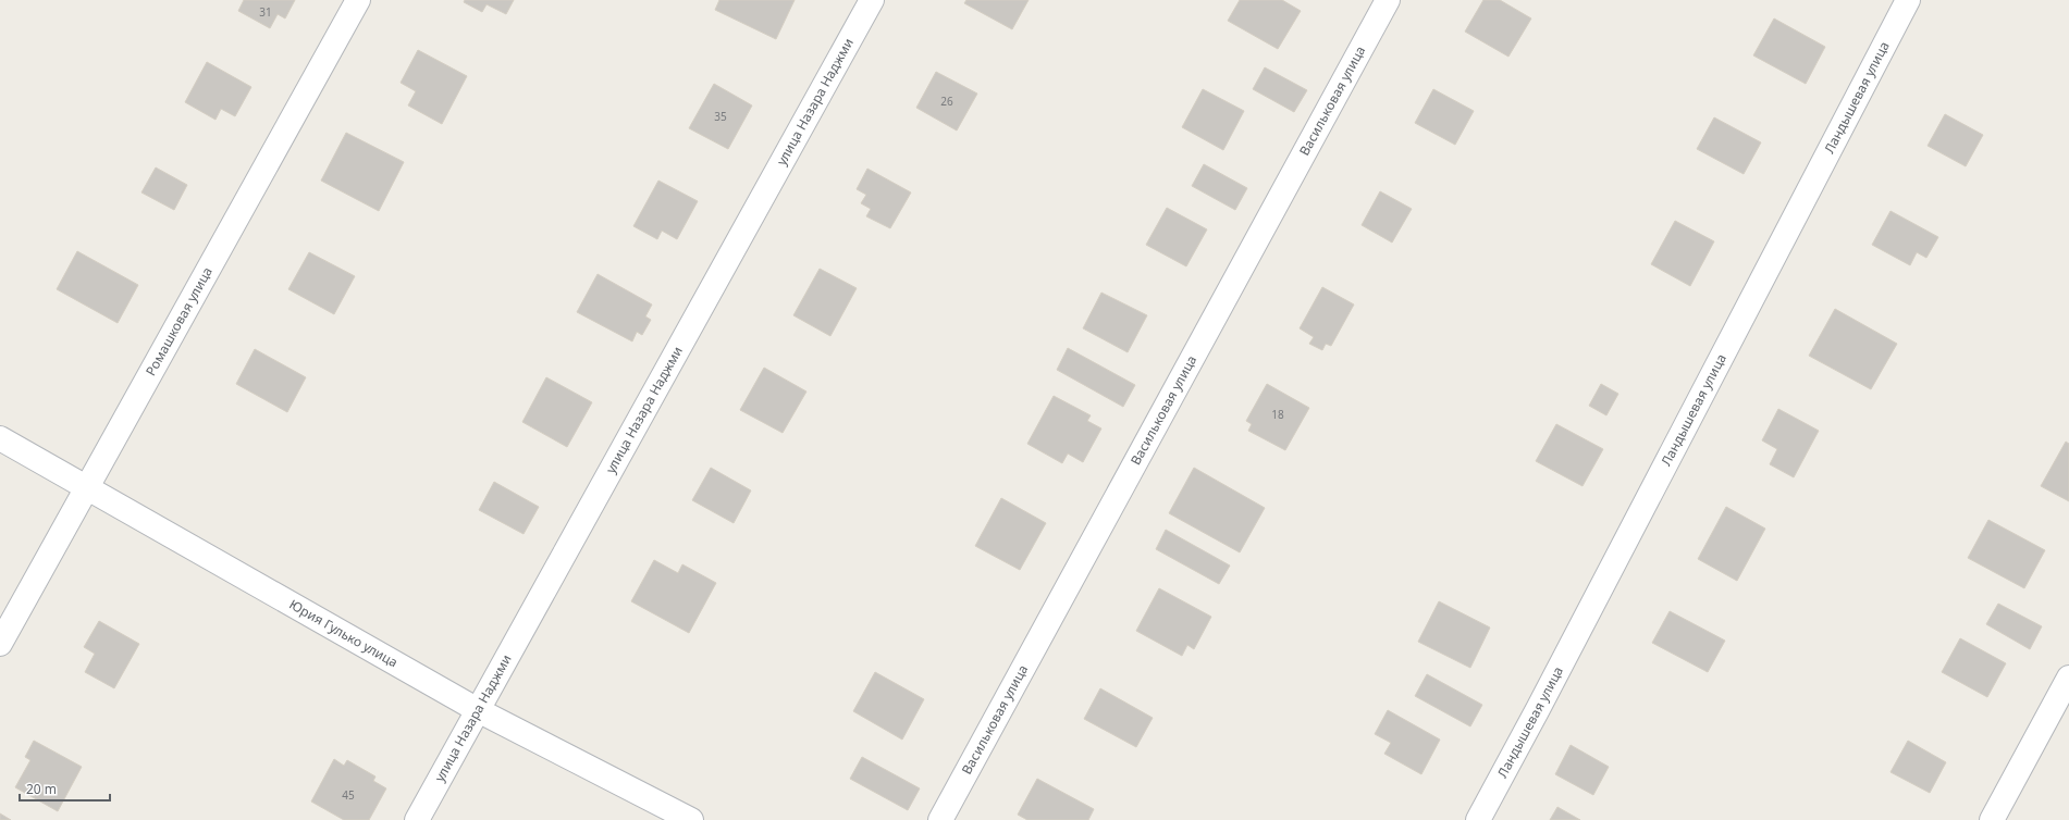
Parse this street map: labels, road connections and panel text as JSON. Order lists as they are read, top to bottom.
{
  "streets": {
    "street": [
      "Ландышевая улица",
      "Васильковая улица",
      "улица Назара Наджми",
      "Ромашковая улица",
      "Юрия Гулько улица"
    ]
  },
  "crossings": [
    ["улица Назара Наджми", "Юрия Гулько улица"],
    ["Ромашковая улица", "Юрия Гулько улица"]
  ],
  "house_numbers": [
    "31",
    "26",
    "35",
    "18",
    "45"
  ],
  "scale_bar": "20 m"
}
